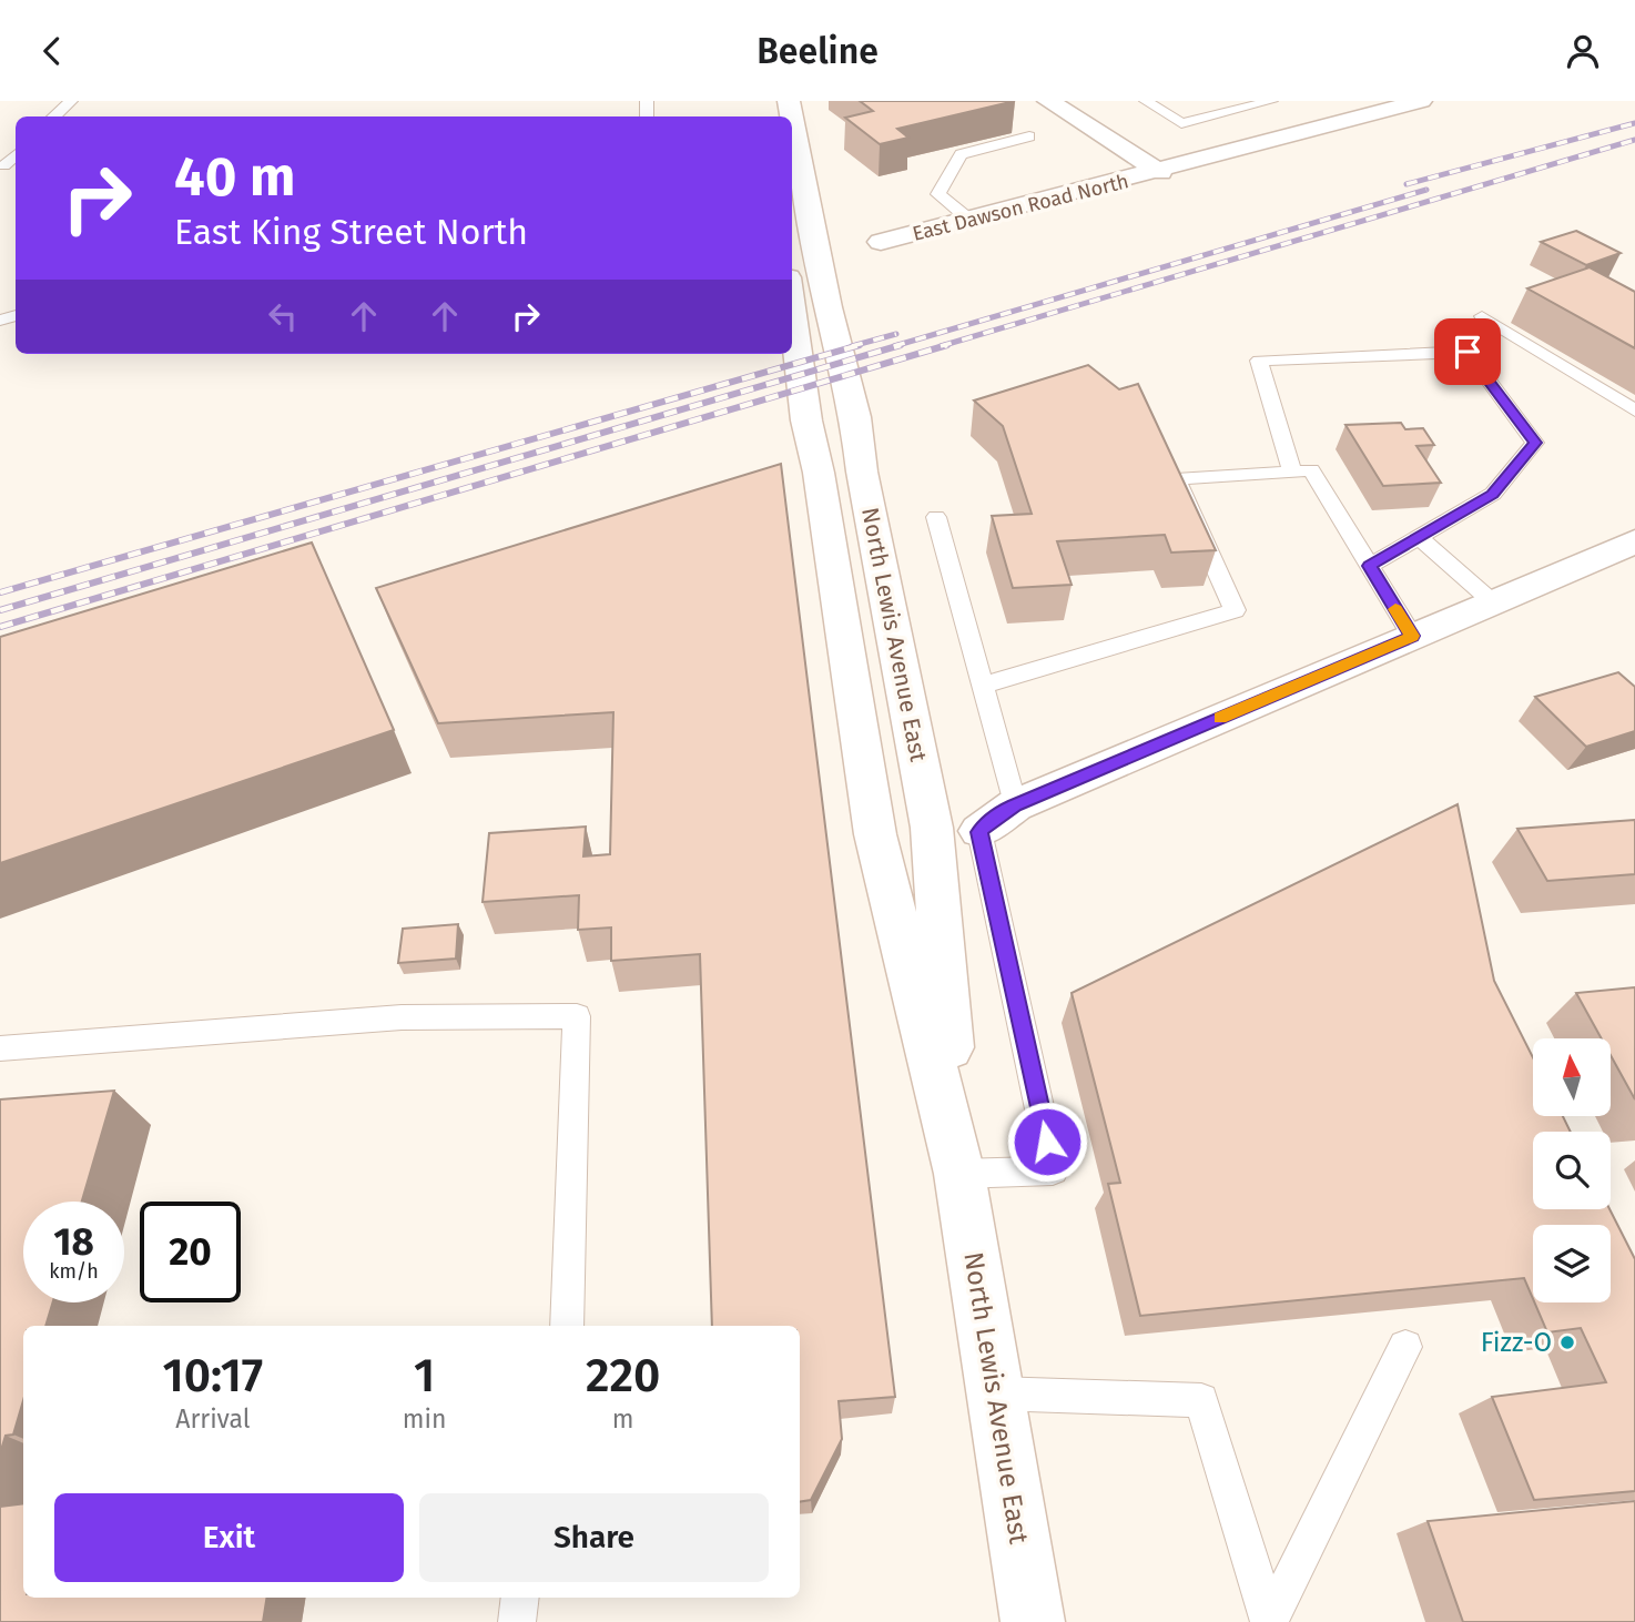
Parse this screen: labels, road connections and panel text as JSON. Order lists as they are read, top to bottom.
{
  "streets": {
    "main road": ["East Dawson Road North", "North Lewis Avenue East"]
  },
  "places": ["Fizz-O"],
  "north": "top",
  "page": {
    "header": "Beeline",
    "turn": ["40 m", "East King Street North"],
    "speed": "18 km/h",
    "limit": "20",
    "eta": [
      "10:17",
      "Arrival",
      "1",
      "min",
      "220",
      "m"
    ],
    "buttons": ["Exit", "Share"]
  }
}
